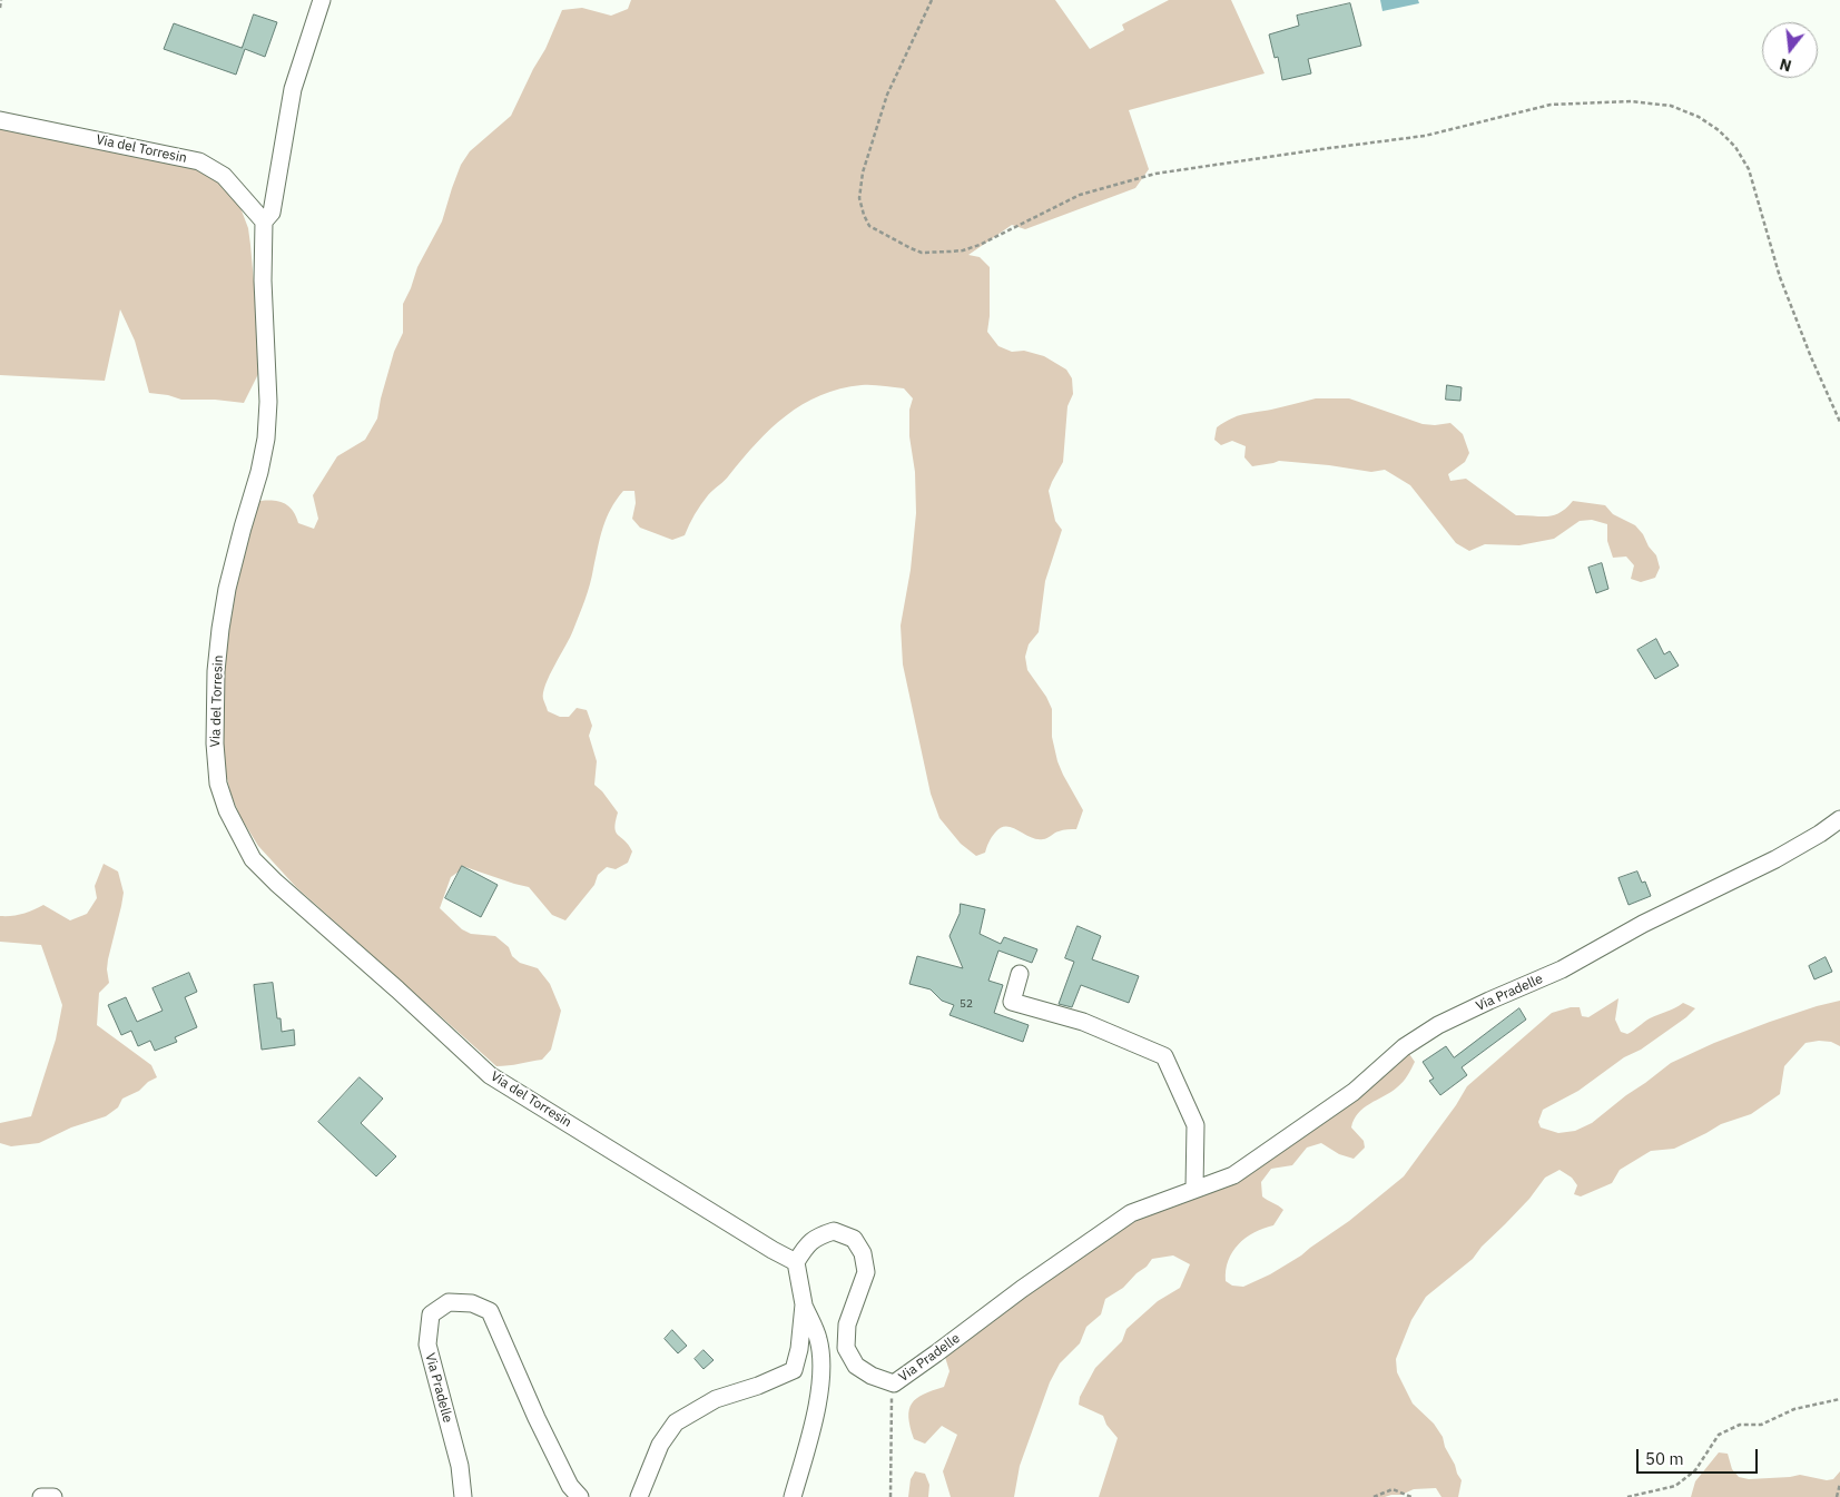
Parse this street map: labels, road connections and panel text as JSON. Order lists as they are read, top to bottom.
{
  "streets": {
    "street": ["Via del Torresin", "Via Pradelle"]
  },
  "crossings": [
    ["Via del Torresin", "Via Pradelle"]
  ],
  "house_numbers": ["52"],
  "scale_bar": "50 m",
  "north": "bottom"
}
